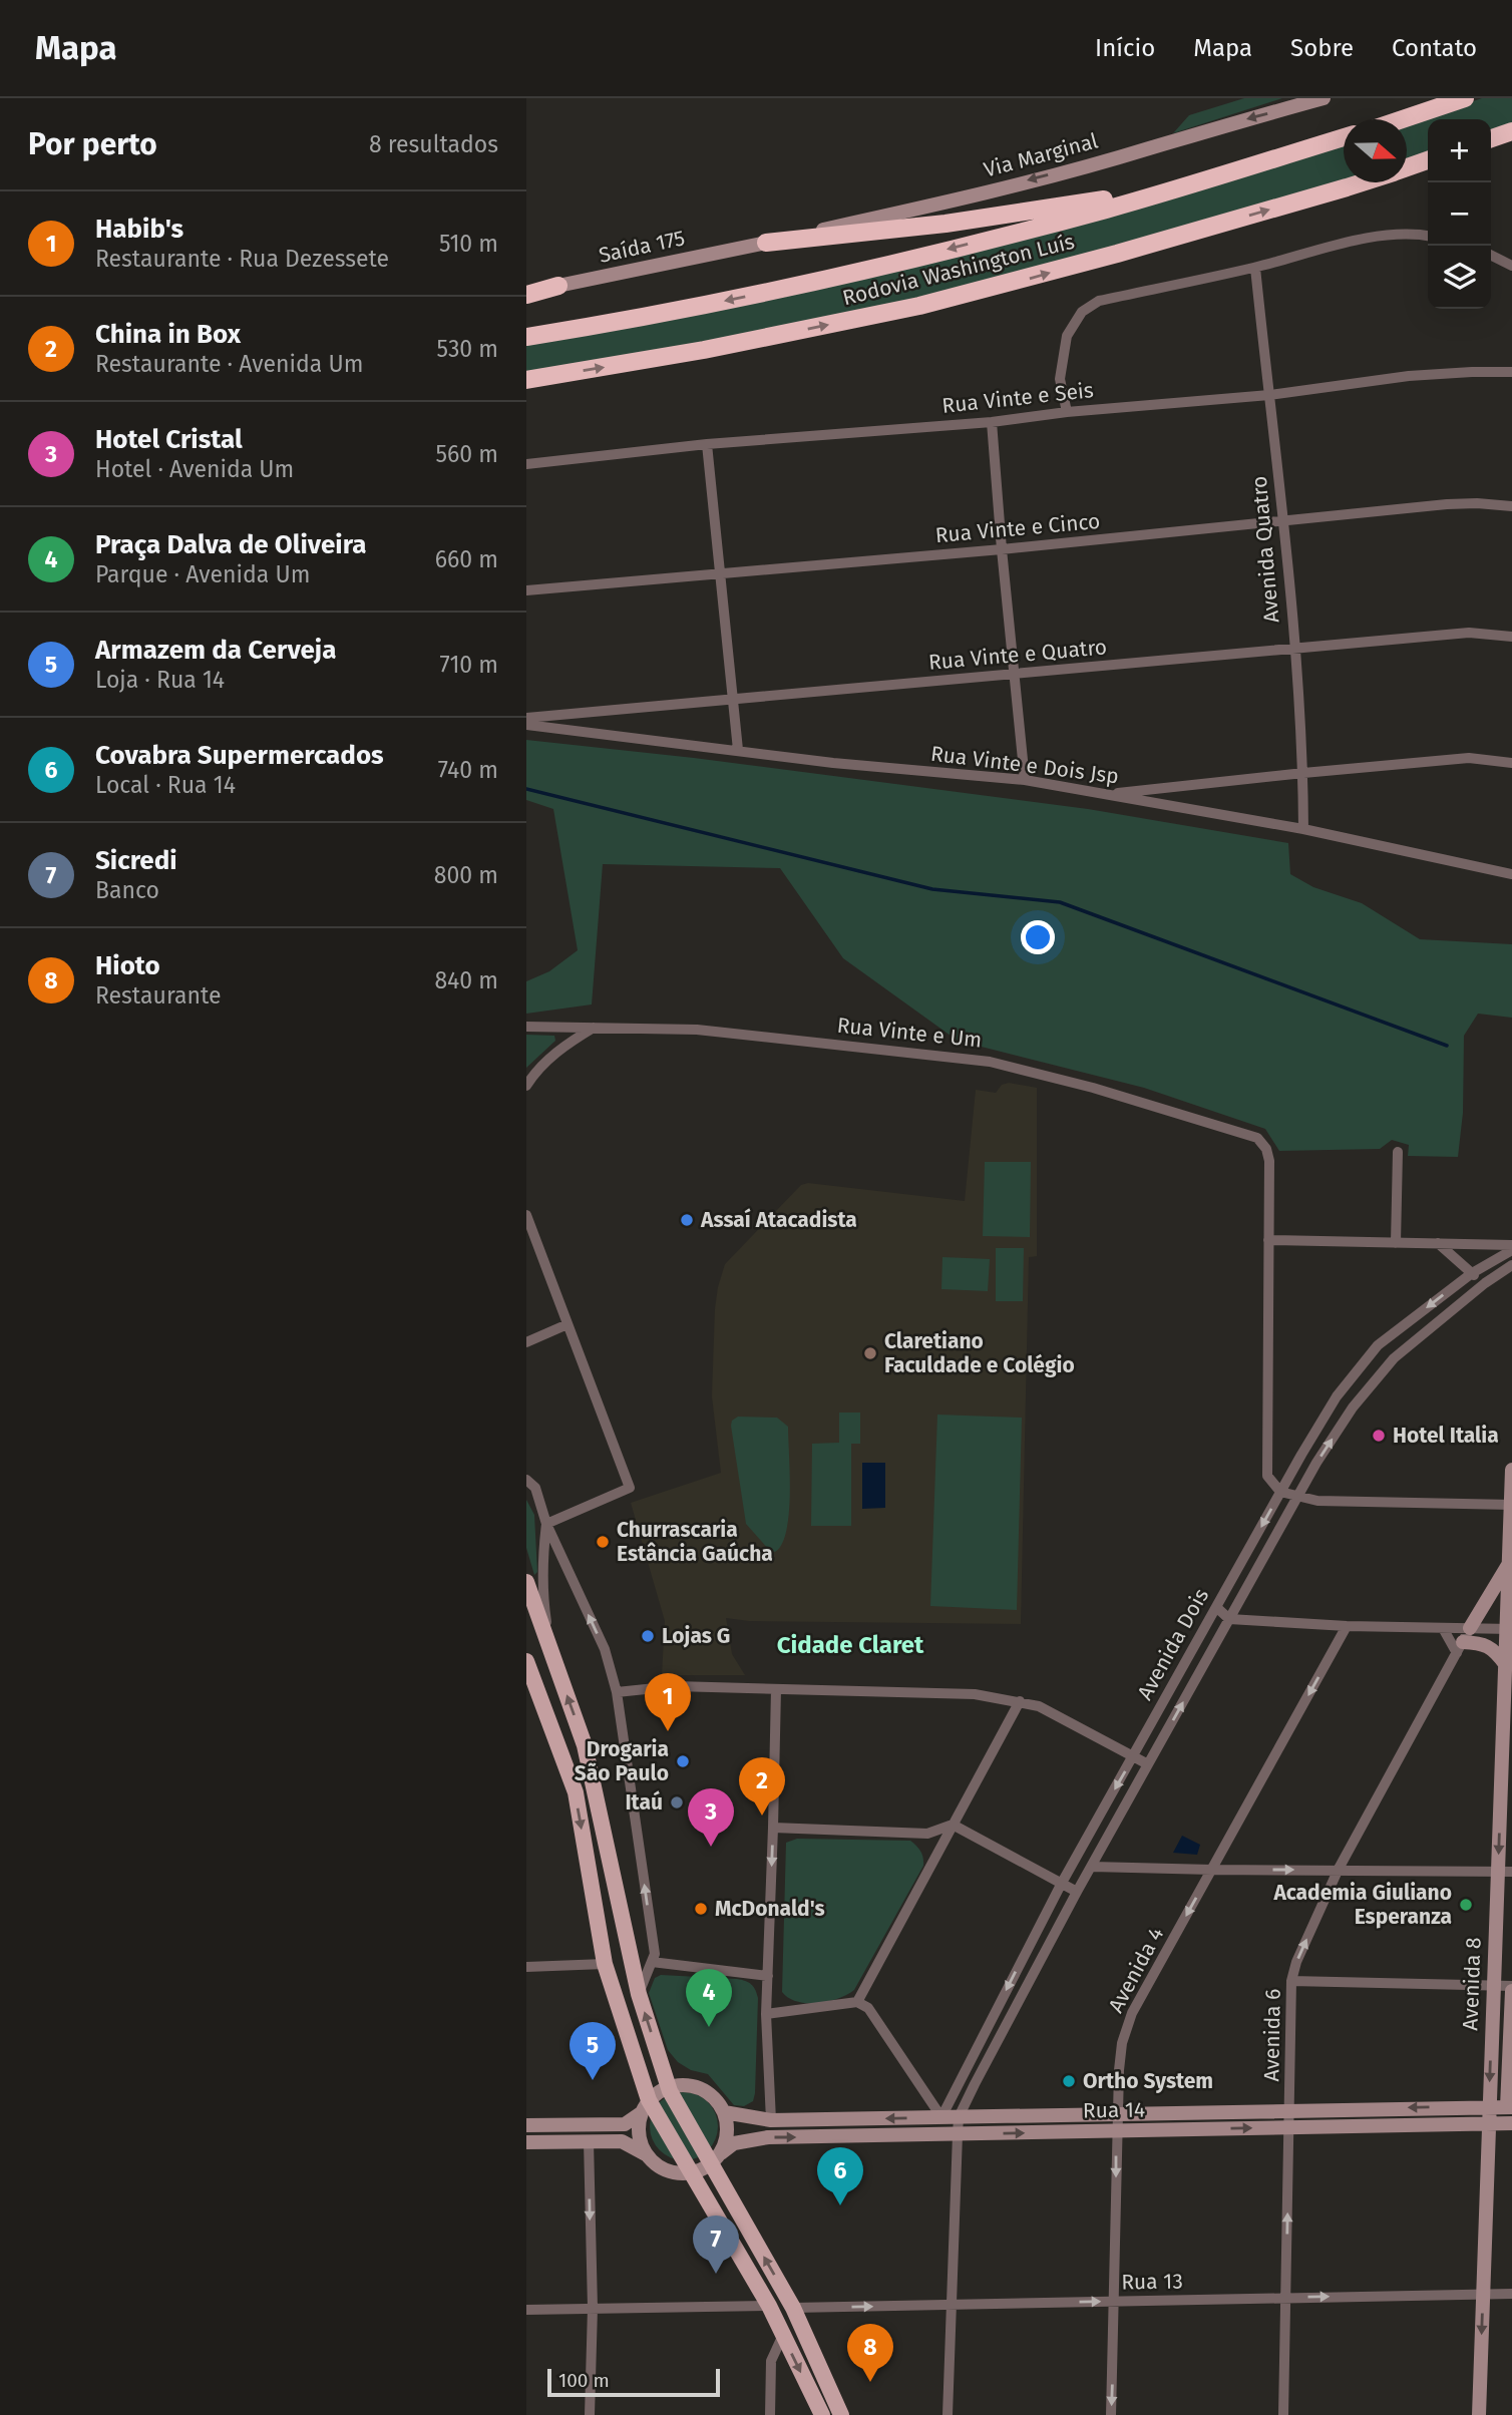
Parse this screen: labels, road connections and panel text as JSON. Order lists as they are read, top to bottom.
{
  "streets": {
    "highway": ["Rodovia Washington Luís"],
    "main road": [
      "Via Marginal",
      "Saída 175",
      "Avenida 8",
      "Rua 14"
    ],
    "street": [
      "Rua Vinte e Seis",
      "Rua Vinte e Cinco",
      "Avenida Quatro",
      "Rua Vinte e Quatro",
      "Rua Vinte e Dois Jsp",
      "Rua Vinte e Um",
      "Avenida Dois",
      "Avenida 4",
      "Avenida 6",
      "Rua 13"
    ]
  },
  "crossings": [
    ["Via Marginal", "Saída 175"],
    ["Rua Vinte e Seis", "Avenida Quatro"],
    ["Rua Vinte e Cinco", "Avenida Quatro"],
    ["Avenida Quatro", "Rua Vinte e Quatro"],
    ["Avenida Quatro", "Rua Vinte e Dois Jsp"],
    ["Avenida Dois", "Rua 14"],
    ["Avenida 4", "Rua 14"],
    ["Avenida 4", "Rua 13"],
    ["Avenida 8", "Rua 14"],
    ["Avenida 8", "Rua 13"],
    ["Avenida 6", "Rua 14"],
    ["Avenida 6", "Rua 13"]
  ],
  "one_way": ["Via Marginal", "Avenida 4", "Rua 13"],
  "districts": ["Cidade Claret"],
  "places": [
    "Assaí Atacadista",
    "Claretiano Faculdade e Colégio",
    "Hotel Italia",
    "Churrascaria Estância Gaúcha",
    "Lojas G",
    "Drogaria São Paulo",
    "Itaú",
    "Academia Giuliano Esperanza",
    "McDonald's",
    "Ortho System"
  ],
  "scale_bar": "100 m",
  "north": "right",
  "page": {
    "header": "Mapa",
    "nav": [
      "Início",
      "Mapa",
      "Sobre",
      "Contato"
    ],
    "heading": ["Por perto", "8 resultados"],
    "map_buttons": ["+", "−"],
    "list": [
      {
        "mark": "1",
        "name": "Habib's",
        "note": "Restaurante · Rua Dezessete",
        "value": "510 m"
      },
      {
        "mark": "2",
        "name": "China in Box",
        "note": "Restaurante · Avenida Um",
        "value": "530 m"
      },
      {
        "mark": "3",
        "name": "Hotel Cristal",
        "note": "Hotel · Avenida Um",
        "value": "560 m"
      },
      {
        "mark": "4",
        "name": "Praça Dalva de Oliveira",
        "note": "Parque · Avenida Um",
        "value": "660 m"
      },
      {
        "mark": "5",
        "name": "Armazem da Cerveja",
        "note": "Loja · Rua 14",
        "value": "710 m"
      },
      {
        "mark": "6",
        "name": "Covabra Supermercados",
        "note": "Local · Rua 14",
        "value": "740 m"
      },
      {
        "mark": "7",
        "name": "Sicredi",
        "note": "Banco",
        "value": "800 m"
      },
      {
        "mark": "8",
        "name": "Hioto",
        "note": "Restaurante",
        "value": "840 m"
      }
    ],
    "pins": [
      "1",
      "2",
      "3",
      "4",
      "5",
      "6",
      "7",
      "8"
    ],
    "scale": "100 m"
  }
}
